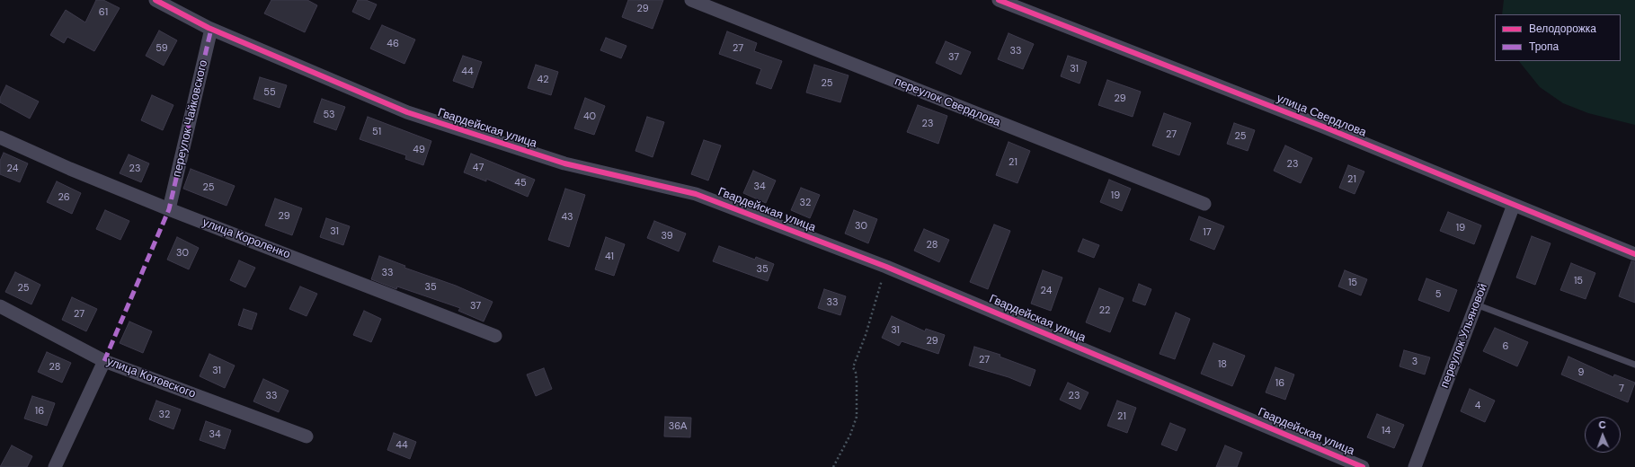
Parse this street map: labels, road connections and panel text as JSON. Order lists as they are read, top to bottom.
{
  "streets": {
    "street": [
      "переулок Свердлова",
      "улица Свердлова",
      "переулок Чайковского",
      "Гвардейская улица",
      "улица Короленко",
      "переулок Ульяновой",
      "улица Котовского"
    ]
  },
  "crossings": [
    ["улица Свердлова", "переулок Ульяновой"],
    ["переулок Чайковского", "Гвардейская улица"],
    ["переулок Чайковского", "улица Короленко"]
  ],
  "house_numbers": [
    "29",
    "61",
    "46",
    "59",
    "27",
    "33",
    "37",
    "31",
    "44",
    "42",
    "25",
    "55",
    "29",
    "53",
    "40",
    "23",
    "51",
    "27",
    "25",
    "49",
    "21",
    "23",
    "47",
    "24",
    "23",
    "21",
    "45",
    "34",
    "25",
    "19",
    "26",
    "32",
    "29",
    "43",
    "30",
    "19",
    "31",
    "17",
    "39",
    "28",
    "30",
    "41",
    "35",
    "33",
    "15",
    "15",
    "35",
    "25",
    "24",
    "5",
    "33",
    "37",
    "22",
    "27",
    "31",
    "29",
    "6",
    "27",
    "3",
    "18",
    "28",
    "31",
    "9",
    "16",
    "7",
    "33",
    "23",
    "4",
    "16",
    "32",
    "21",
    "36А",
    "14",
    "34",
    "44"
  ],
  "legend": ["Велодорожка", "Тропа"],
  "north": "top"
}
